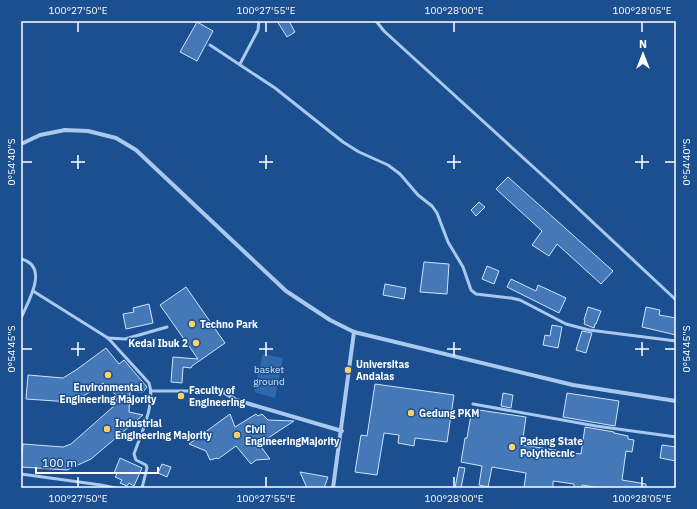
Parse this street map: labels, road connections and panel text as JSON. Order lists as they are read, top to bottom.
{
  "parks": ["basket ground"],
  "places": [
    "Techno Park",
    "Kedai Ibuk 2",
    "Universitas Andalas",
    "Environmental Engineering Majority",
    "Faculty of Engineering",
    "Gedung PKM",
    "Industrial Engineering Majority",
    "Civil EngineeringMajority",
    "Padang State Polythecnic"
  ],
  "scale_bar": "100 m",
  "north": "top",
  "coordinates": [
    "100°27'50\"E",
    "100°27'55\"E",
    "100°28'00\"E",
    "100°28'05\"E",
    "0°54'40\"S",
    "0°54'45\"S"
  ]
}
